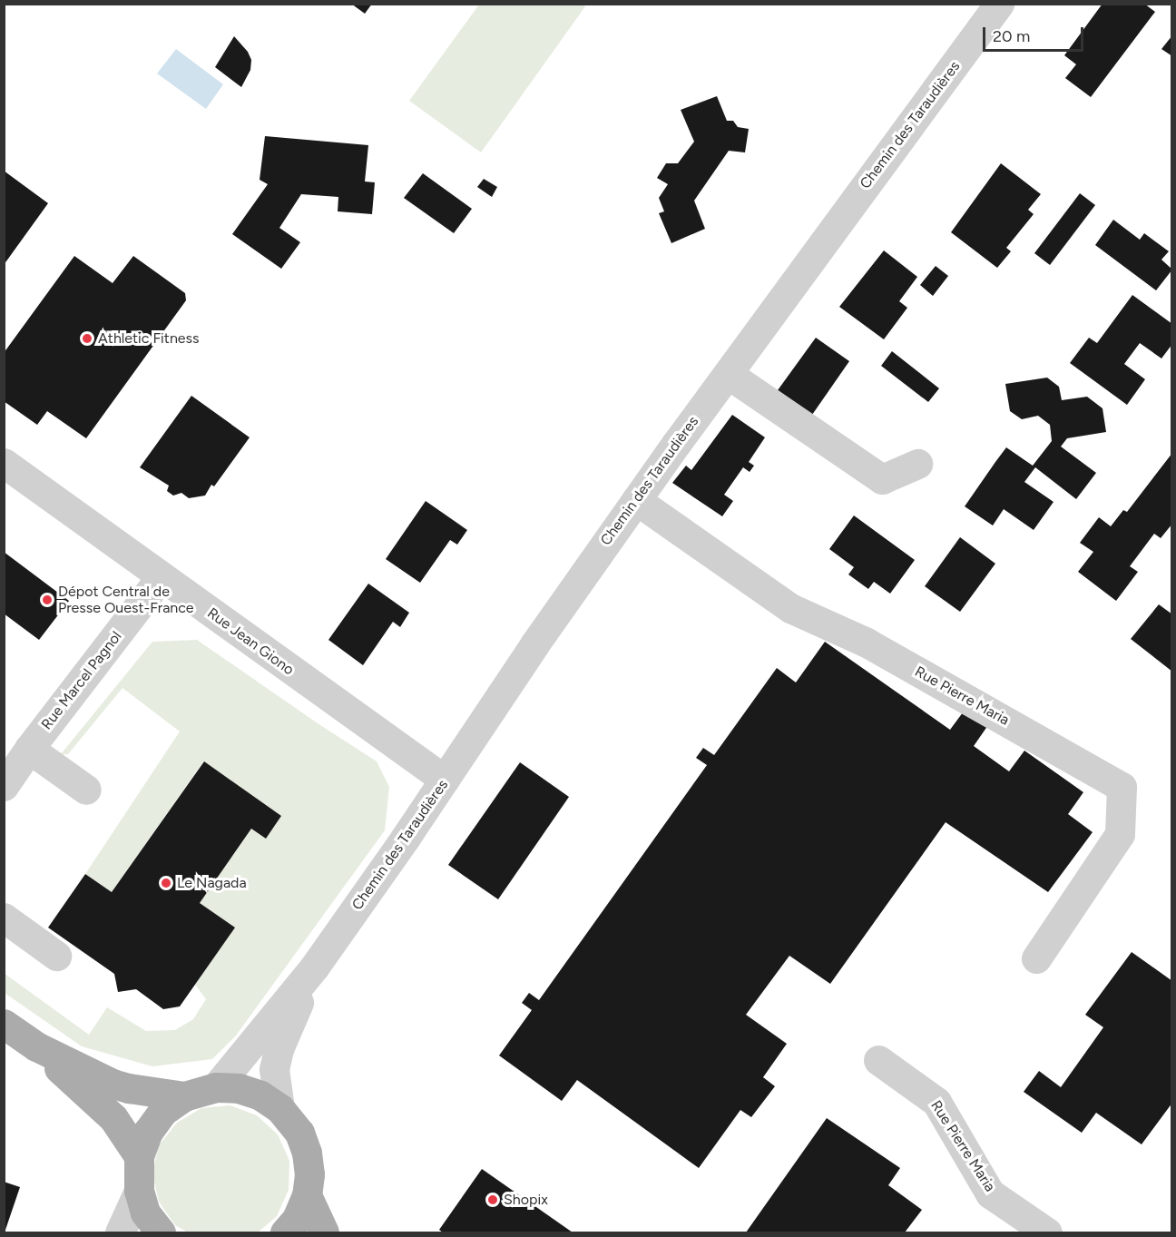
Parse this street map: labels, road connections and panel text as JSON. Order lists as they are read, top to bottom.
{
  "streets": {
    "street": [
      "Chemin des Taraudières",
      "Rue Jean Giono",
      "Rue Marcel Pagnol",
      "Rue Pierre Maria"
    ]
  },
  "crossings": [
    ["Chemin des Taraudières", "Rue Jean Giono"],
    ["Chemin des Taraudières", "Rue Pierre Maria"],
    ["Rue Jean Giono", "Rue Marcel Pagnol"]
  ],
  "places": [
    "Athletic Fitness",
    "Dépot Central de Presse Ouest-France",
    "Le Nagada",
    "Shopix"
  ],
  "scale_bar": "20 m"
}
